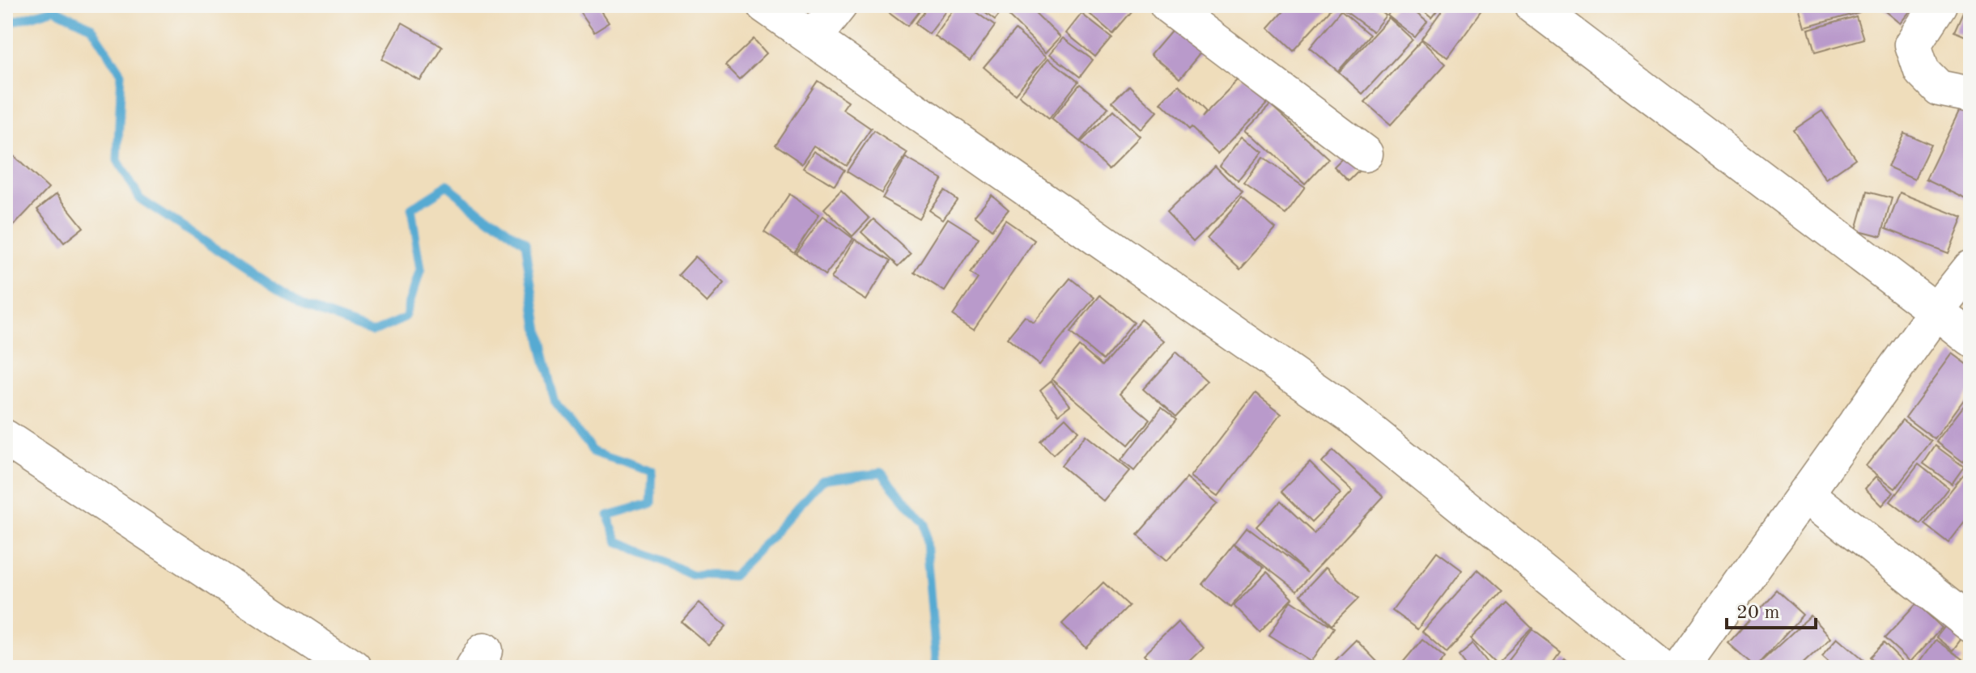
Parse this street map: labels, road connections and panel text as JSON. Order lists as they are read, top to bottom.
{
  "scale_bar": "20 m"
}
